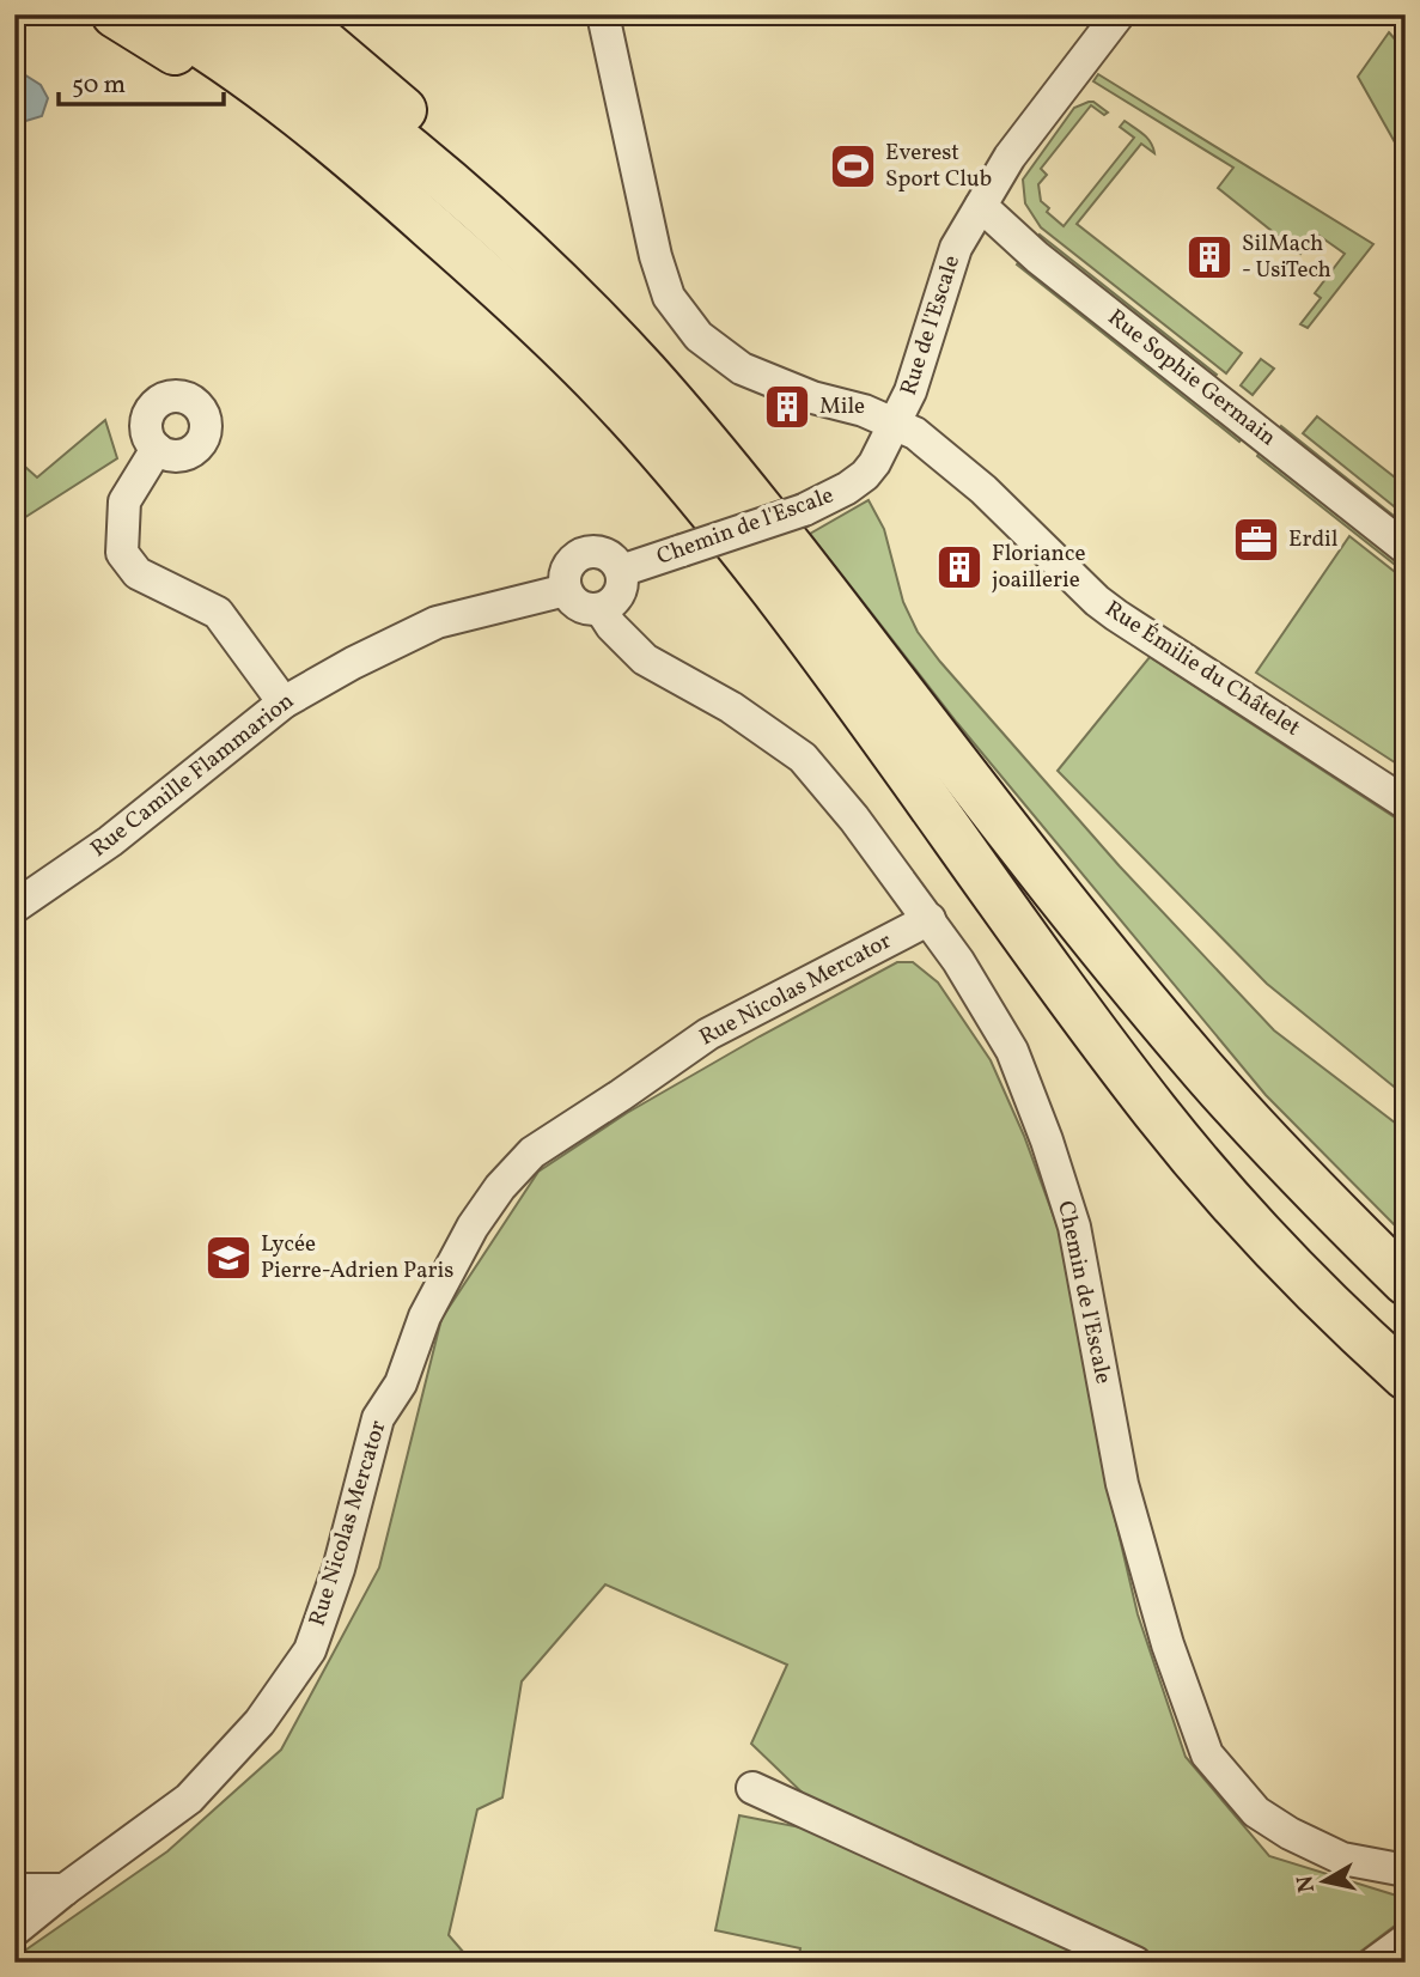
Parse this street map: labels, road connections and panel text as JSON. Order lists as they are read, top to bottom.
{
  "streets": {
    "street": [
      "Rue de l'Escale",
      "Rue Sophie Germain",
      "Chemin de l'Escale",
      "Rue Émilie du Châtelet",
      "Rue Camille Flammarion",
      "Rue Nicolas Mercator"
    ]
  },
  "crossings": [
    ["Rue de l'Escale", "Rue Sophie Germain"],
    ["Rue de l'Escale", "Chemin de l'Escale"],
    ["Rue de l'Escale", "Rue Émilie du Châtelet"],
    ["Chemin de l'Escale", "Rue Camille Flammarion"],
    ["Chemin de l'Escale", "Rue Nicolas Mercator"]
  ],
  "places": {
    "sports": ["Everest Sport Club"],
    "building": ["SilMach - UsiTech", "Mile", "Floriance joaillerie"],
    "office": ["Erdil"],
    "school or university": ["Lycée Pierre-Adrien Paris"]
  },
  "scale_bar": "50 m",
  "north": "left"
}
